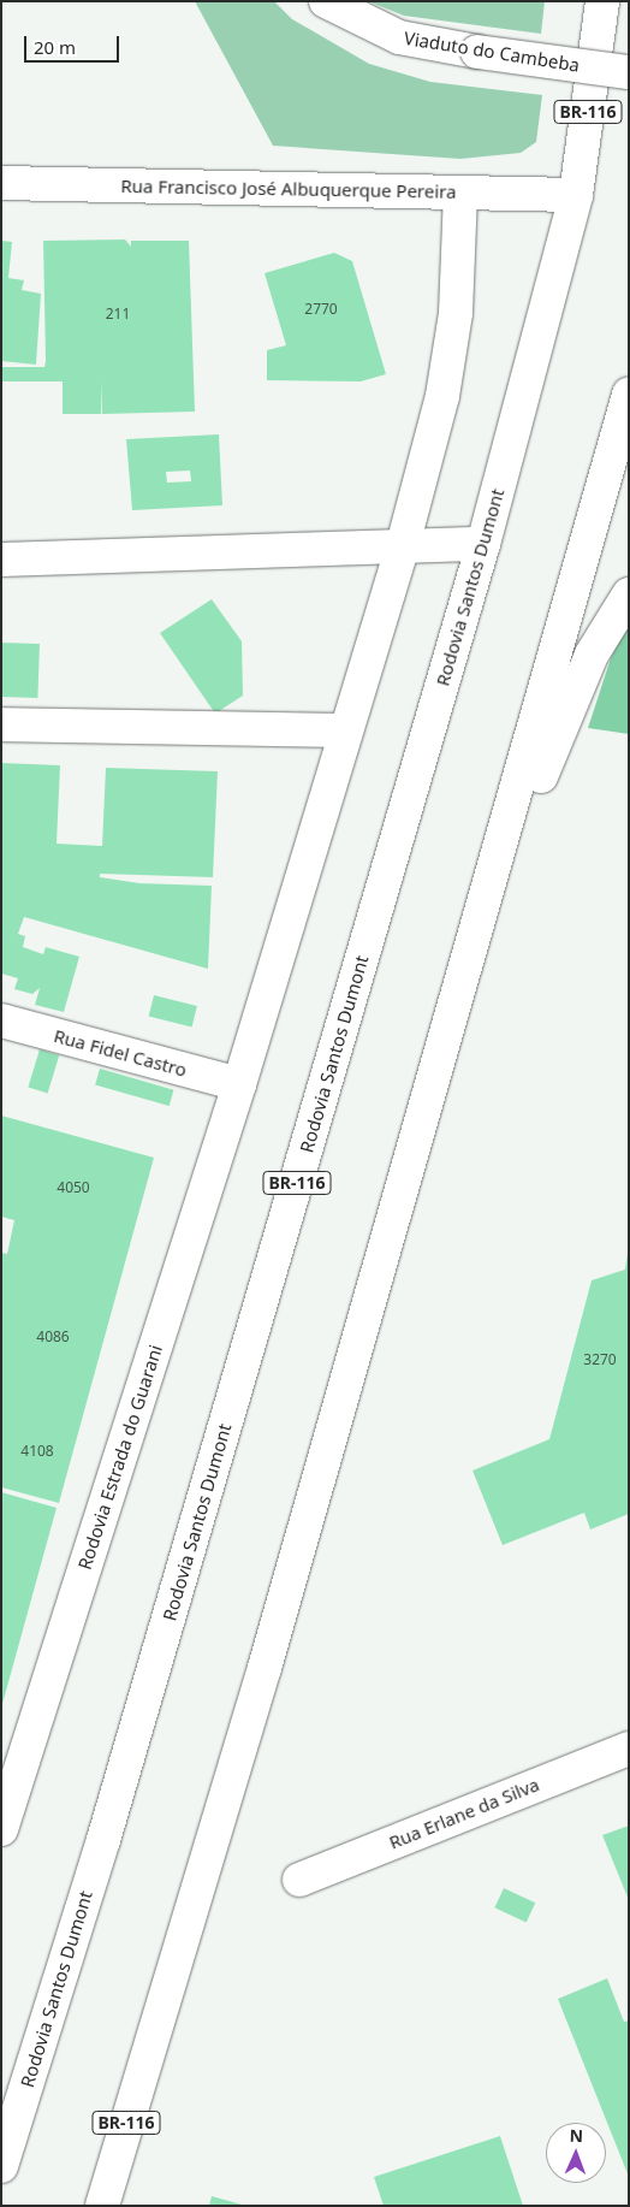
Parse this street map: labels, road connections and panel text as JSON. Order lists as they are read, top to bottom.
{
  "streets": {
    "main road": [
      "Viaduto do Cambeba",
      "BR-116",
      "Rua Francisco José Albuquerque Pereira",
      "Rodovia Santos Dumont",
      "Rua Fidel Castro",
      "Rodovia Estrada do Guarani",
      "Rua Erlane da Silva"
    ]
  },
  "crossings": [
    ["Rua Francisco José Albuquerque Pereira", "Rodovia Santos Dumont"],
    ["Rua Francisco José Albuquerque Pereira", "Rodovia Estrada do Guarani"],
    ["Rua Fidel Castro", "Rodovia Estrada do Guarani"]
  ],
  "house_numbers": [
    "2770",
    "211",
    "4050",
    "4086",
    "3270",
    "4108"
  ],
  "scale_bar": "20 m",
  "north": "top"
}
